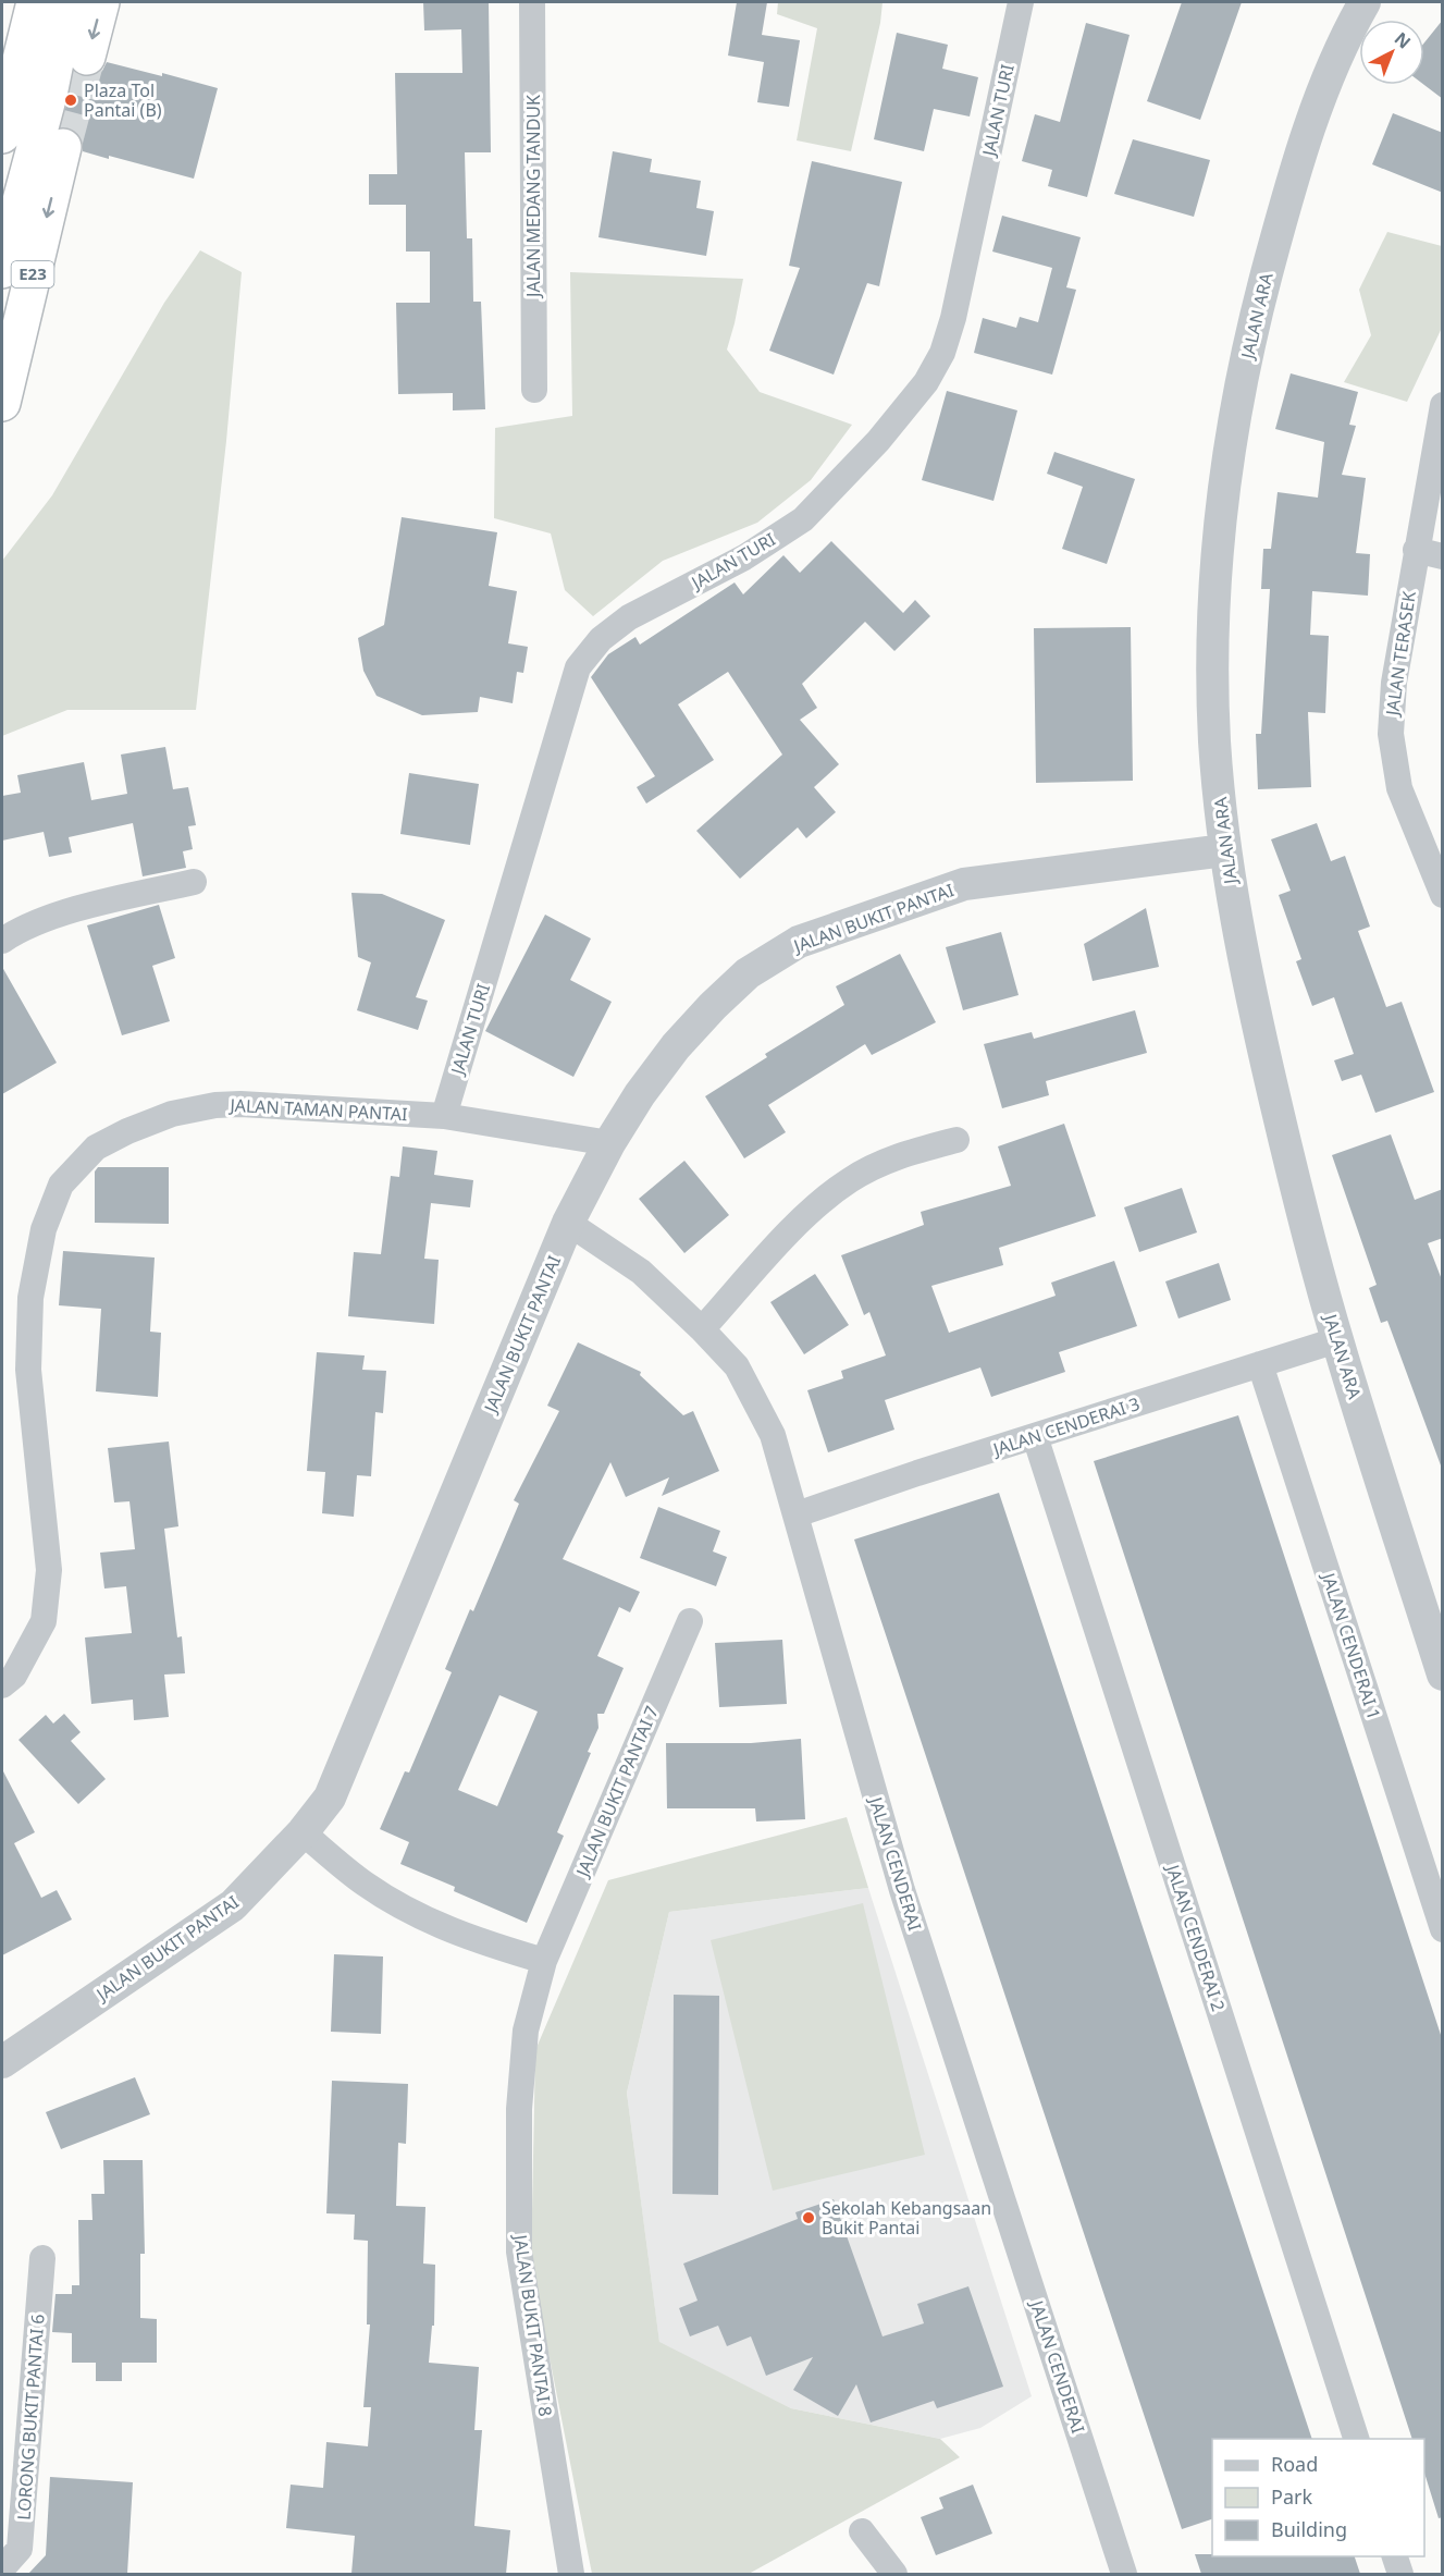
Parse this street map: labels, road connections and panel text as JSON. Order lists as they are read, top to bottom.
{
  "streets": {
    "highway": ["E23"],
    "street": [
      "JALAN TURI",
      "JALAN MEDANG TANDUK",
      "JALAN ARA",
      "JALAN TERASEK",
      "JALAN BUKIT PANTAI",
      "JALAN TAMAN PANTAI",
      "JALAN CENDERAI 3",
      "JALAN CENDERAI 1",
      "JALAN BUKIT PANTAI 7",
      "JALAN CENDERAI",
      "JALAN CENDERAI 2",
      "JALAN BUKIT PANTAI 8",
      "LORONG BUKIT PANTAI 6"
    ]
  },
  "crossings": [
    ["JALAN TURI", "JALAN TAMAN PANTAI"],
    ["JALAN ARA", "JALAN BUKIT PANTAI"],
    ["JALAN ARA", "JALAN CENDERAI 3"],
    ["JALAN BUKIT PANTAI", "JALAN TAMAN PANTAI"],
    ["JALAN BUKIT PANTAI", "JALAN CENDERAI"],
    ["JALAN CENDERAI 3", "JALAN CENDERAI 1"],
    ["JALAN CENDERAI 3", "JALAN CENDERAI"],
    ["JALAN CENDERAI 3", "JALAN CENDERAI 2"],
    ["JALAN BUKIT PANTAI 7", "JALAN BUKIT PANTAI 8"]
  ],
  "places": ["Plaza Tol Pantai (B)", "Sekolah Kebangsaan Bukit Pantai"],
  "legend": ["Road", "Park", "Building"],
  "north": "top right"
}
